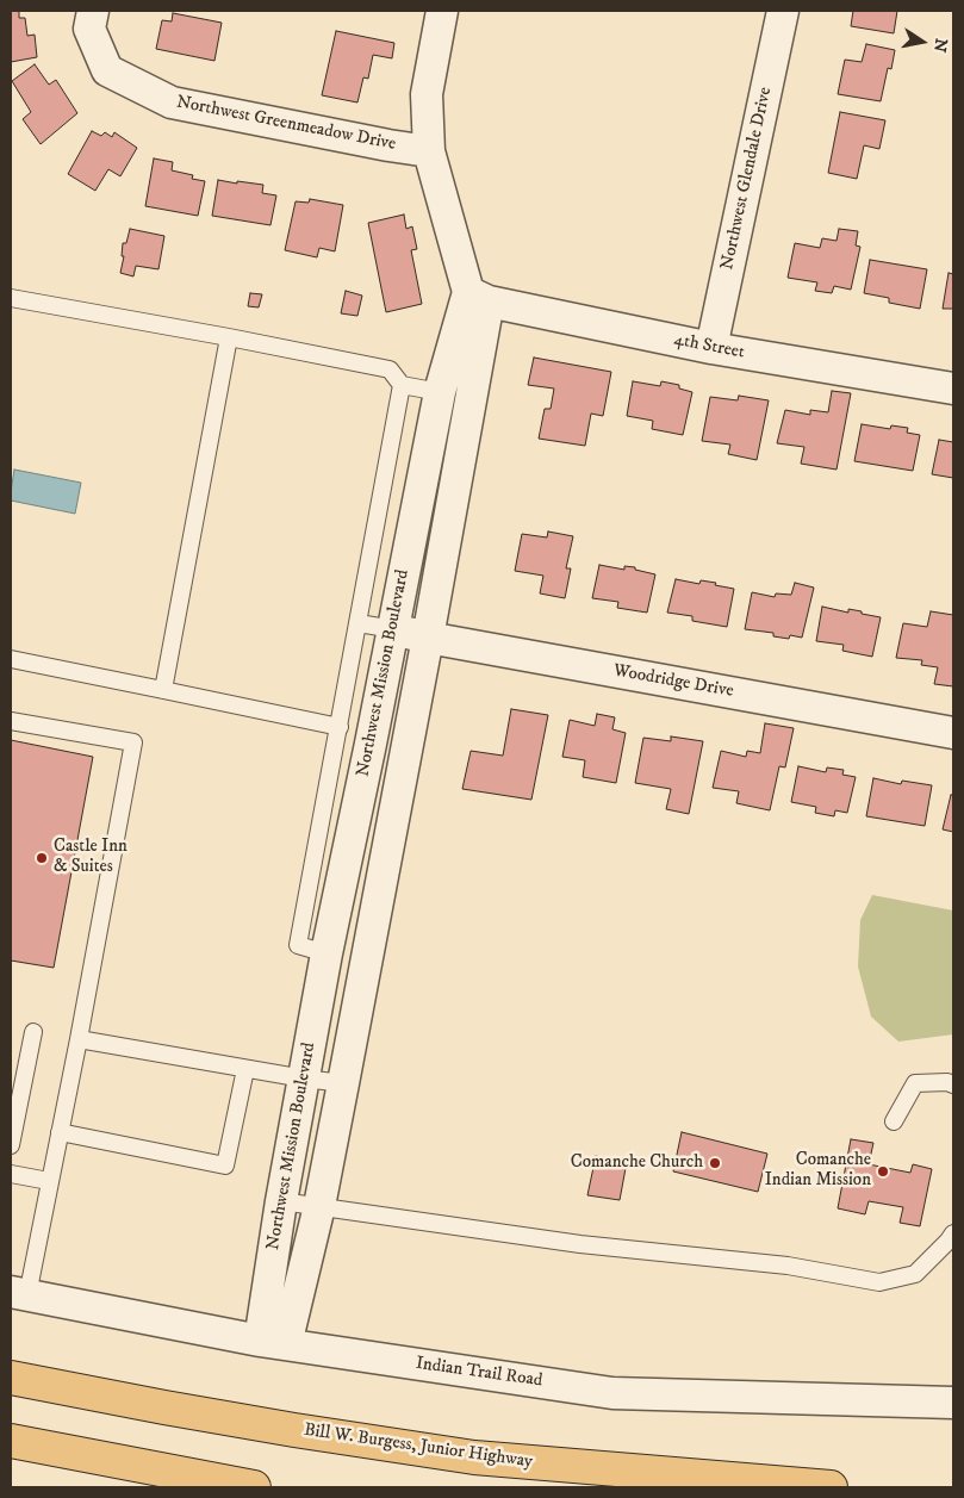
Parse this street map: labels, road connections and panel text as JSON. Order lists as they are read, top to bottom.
{
  "streets": {
    "highway": ["Bill W. Burgess, Junior Highway"],
    "street": [
      "Northwest Greenmeadow Drive",
      "Northwest Glendale Drive",
      "4th Street",
      "Northwest Mission Boulevard",
      "Woodridge Drive",
      "Indian Trail Road"
    ]
  },
  "crossings": [
    ["Northwest Greenmeadow Drive", "Northwest Mission Boulevard"],
    ["Northwest Glendale Drive", "4th Street"],
    ["4th Street", "Northwest Mission Boulevard"],
    ["Northwest Mission Boulevard", "Woodridge Drive"],
    ["Northwest Mission Boulevard", "Indian Trail Road"]
  ],
  "places": ["Castle Inn & Suites", "Comanche Church", "Comanche Indian Mission"],
  "north": "right"
}
